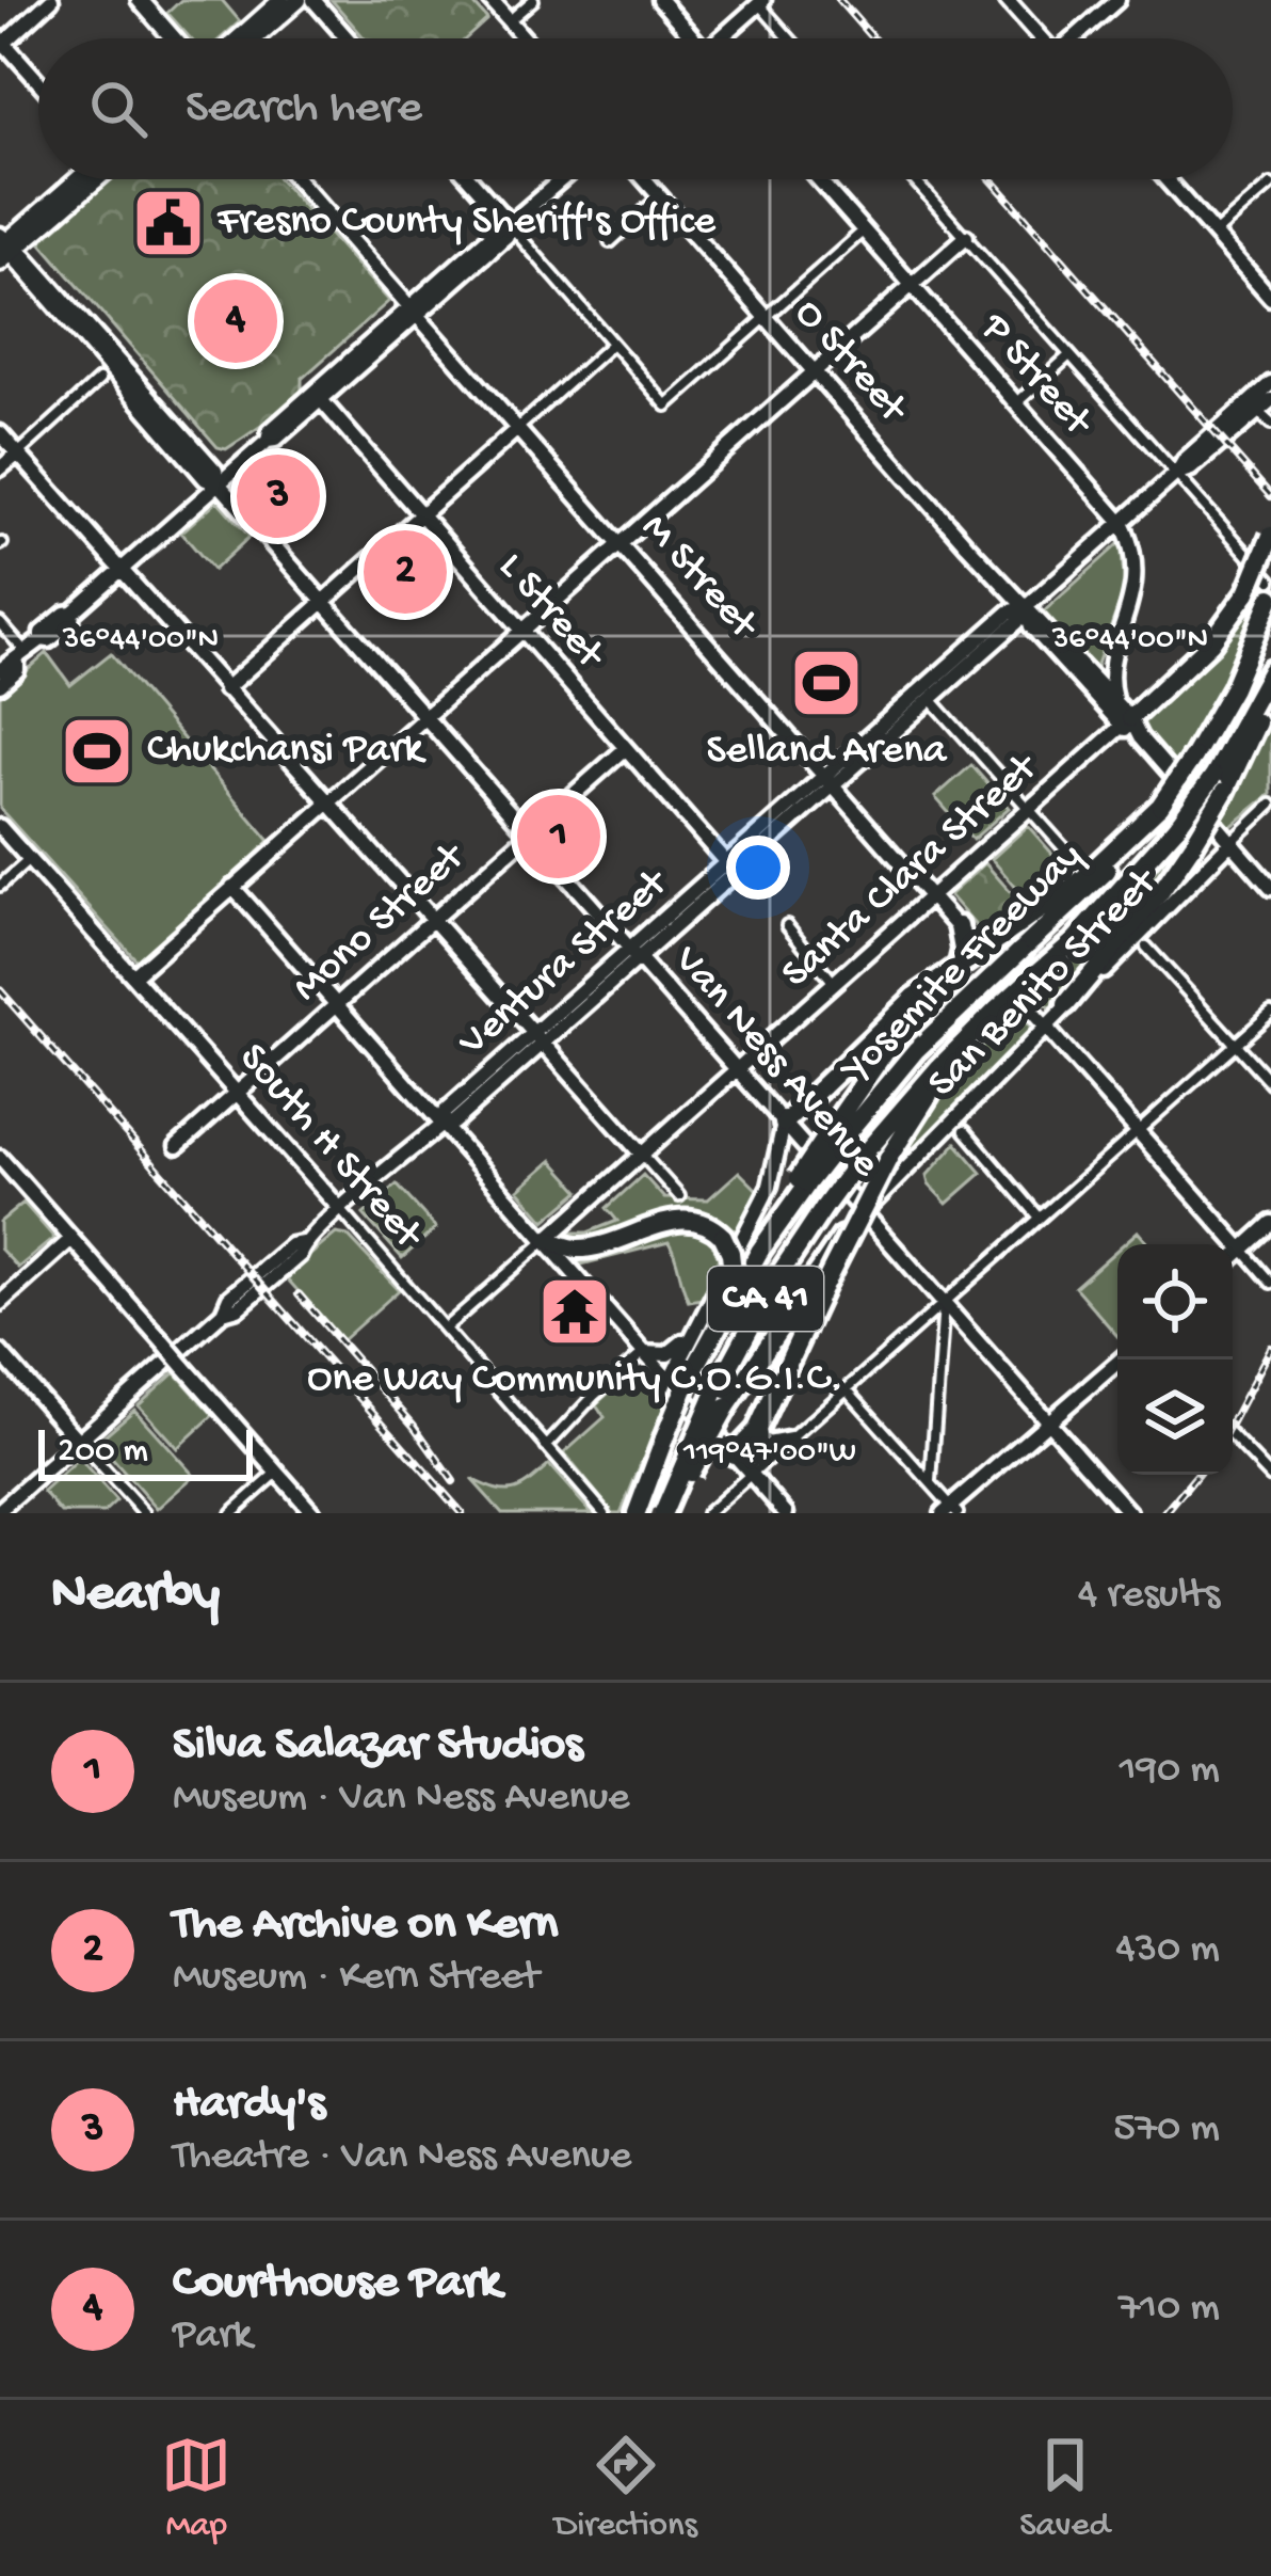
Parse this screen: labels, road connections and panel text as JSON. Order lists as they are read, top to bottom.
{
  "streets": {
    "highway": ["Yosemite Freeway", "CA 41"],
    "street": [
      "O Street",
      "P Street",
      "M Street",
      "L Street",
      "Santa Clara Street",
      "Mono Street",
      "Ventura Street",
      "San Benito Street",
      "Van Ness Avenue",
      "South H Street"
    ]
  },
  "crossings": [
    ["O Street", "Santa Clara Street"],
    ["O Street", "Ventura Street"],
    ["O Street", "San Benito Street"],
    ["P Street", "Ventura Street"],
    ["M Street", "Santa Clara Street"],
    ["M Street", "Ventura Street"],
    ["M Street", "San Benito Street"],
    ["L Street", "Mono Street"],
    ["L Street", "Ventura Street"],
    ["Santa Clara Street", "Van Ness Avenue"],
    ["Santa Clara Street", "South H Street"],
    ["Mono Street", "Van Ness Avenue"],
    ["Mono Street", "South H Street"],
    ["Yosemite Freeway", "CA 41"],
    ["Ventura Street", "Van Ness Avenue"],
    ["Ventura Street", "South H Street"],
    ["San Benito Street", "Van Ness Avenue"]
  ],
  "places": {
    "public building": ["Fresno County Sheriff's Office"],
    "sports": ["Selland Arena", "Chukchansi Park"],
    "temple": ["One Way Community C.O.G.I.C."]
  },
  "scale_bar": "200 m",
  "page": {
    "search": "Search here",
    "pins": [
      "4",
      "3",
      "2",
      "1"
    ],
    "scale": "200 m",
    "heading": ["Nearby", "4 results"],
    "list": [
      {
        "mark": "1",
        "name": "Silva Salazar Studios",
        "note": "Museum · Van Ness Avenue",
        "value": "190 m"
      },
      {
        "mark": "2",
        "name": "The Archive on Kern",
        "note": "Museum · Kern Street",
        "value": "430 m"
      },
      {
        "mark": "3",
        "name": "Hardy's",
        "note": "Theatre · Van Ness Avenue",
        "value": "570 m"
      },
      {
        "mark": "4",
        "name": "Courthouse Park",
        "note": "Park",
        "value": "710 m"
      }
    ],
    "nav": ["Map", "Directions", "Saved"]
  },
  "coordinates": ["36°44'00\"N", "119°47'00\"W"]
}
